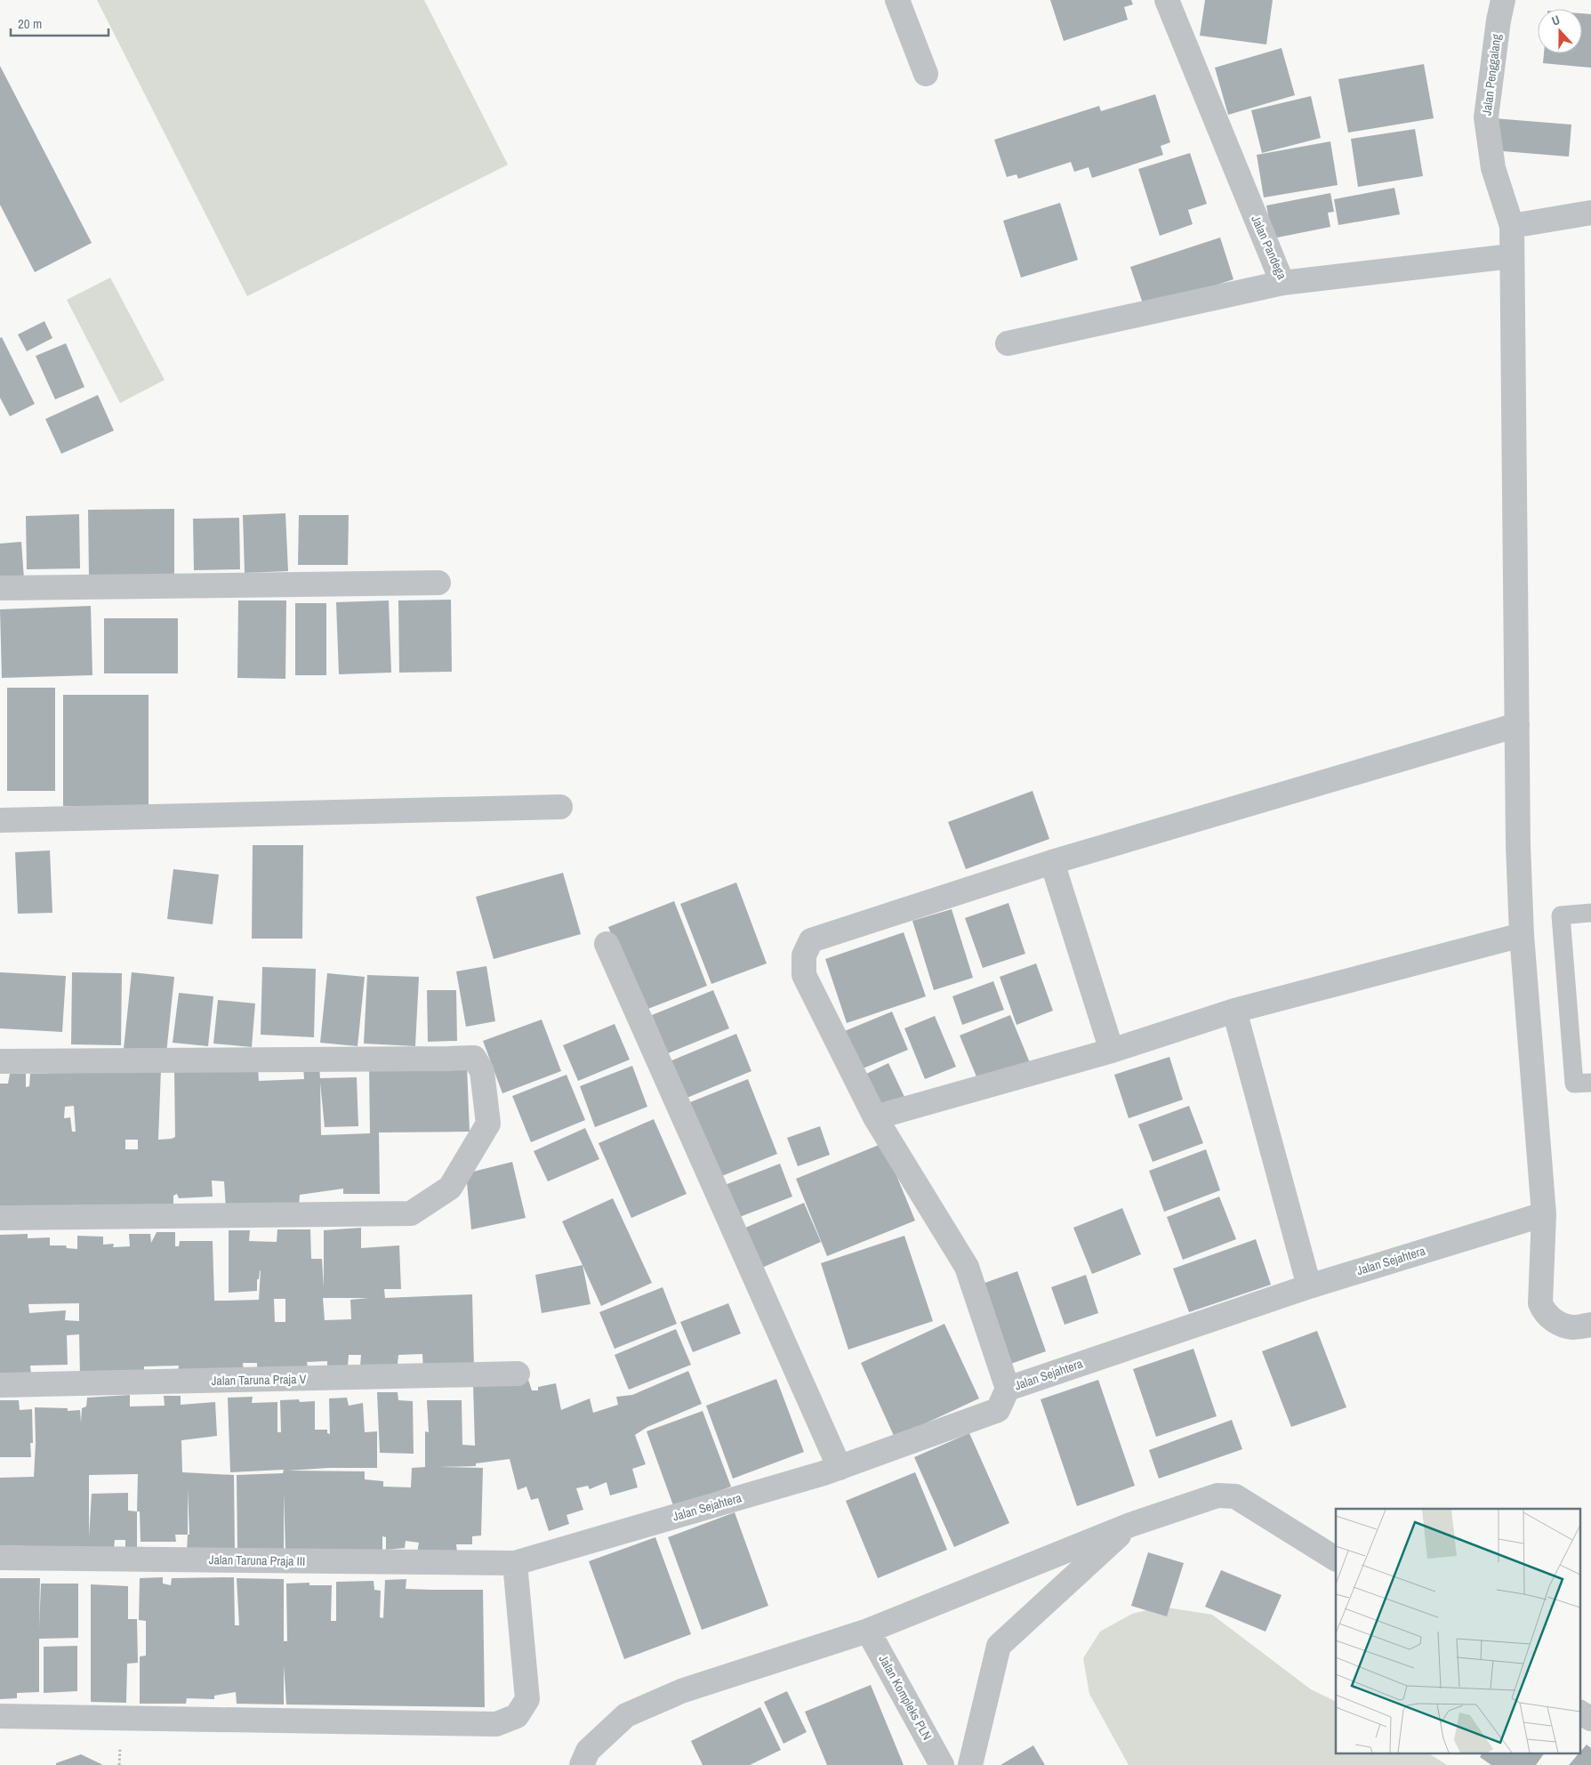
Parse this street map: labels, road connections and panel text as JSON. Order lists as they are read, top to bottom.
{
  "streets": {
    "street": [
      "Jalan Penggalang",
      "Jalan Pandega",
      "Jalan Sejahtera",
      "Jalan Taruna Praja V",
      "Jalan Taruna Praja III",
      "Jalan Kompleks PLN"
    ]
  },
  "crossings": [
    ["Jalan Penggalang", "Jalan Pandega"],
    ["Jalan Penggalang", "Jalan Sejahtera"],
    ["Jalan Sejahtera", "Jalan Taruna Praja III"]
  ],
  "scale_bar": "20 m",
  "north": "top"
}
